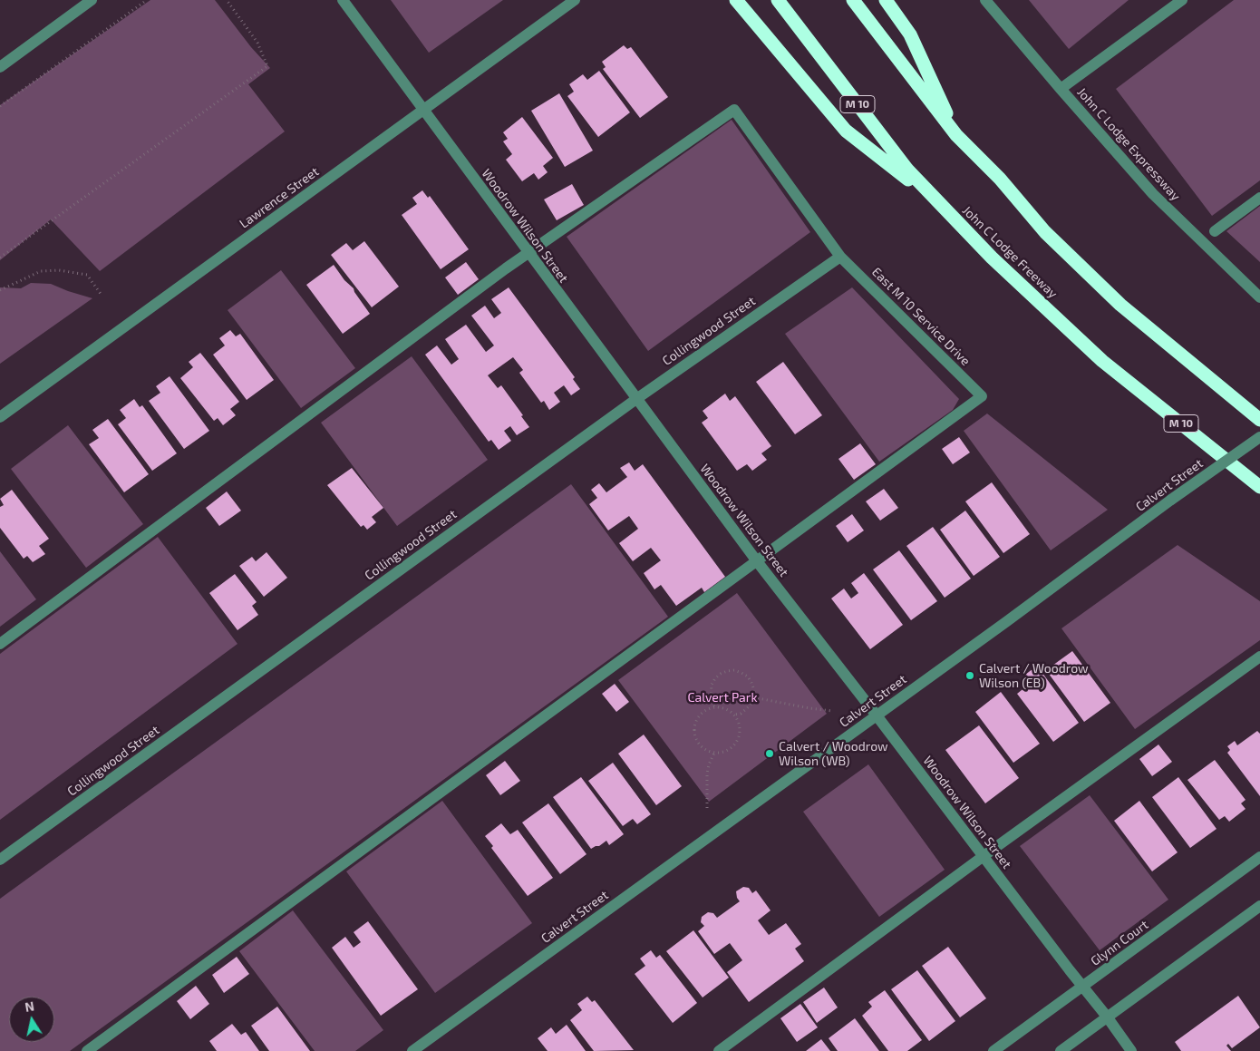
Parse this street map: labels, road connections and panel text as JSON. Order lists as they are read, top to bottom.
{
  "streets": {
    "highway": ["M 10", "John C Lodge Freeway"],
    "street": [
      "John C Lodge Expressway",
      "Lawrence Street",
      "Woodrow Wilson Street",
      "East M 10 Service Drive",
      "Collingwood Street",
      "Calvert Street",
      "Glynn Court"
    ]
  },
  "crossings": [
    ["Lawrence Street", "Woodrow Wilson Street"],
    ["Woodrow Wilson Street", "East M 10 Service Drive"],
    ["Woodrow Wilson Street", "Collingwood Street"],
    ["Woodrow Wilson Street", "Calvert Street"],
    ["Woodrow Wilson Street", "Glynn Court"],
    ["East M 10 Service Drive", "Collingwood Street"]
  ],
  "parks": ["Calvert Park"],
  "places": ["Calvert / Woodrow Wilson (EB)", "Calvert / Woodrow Wilson (WB)"],
  "north": "top"
}
